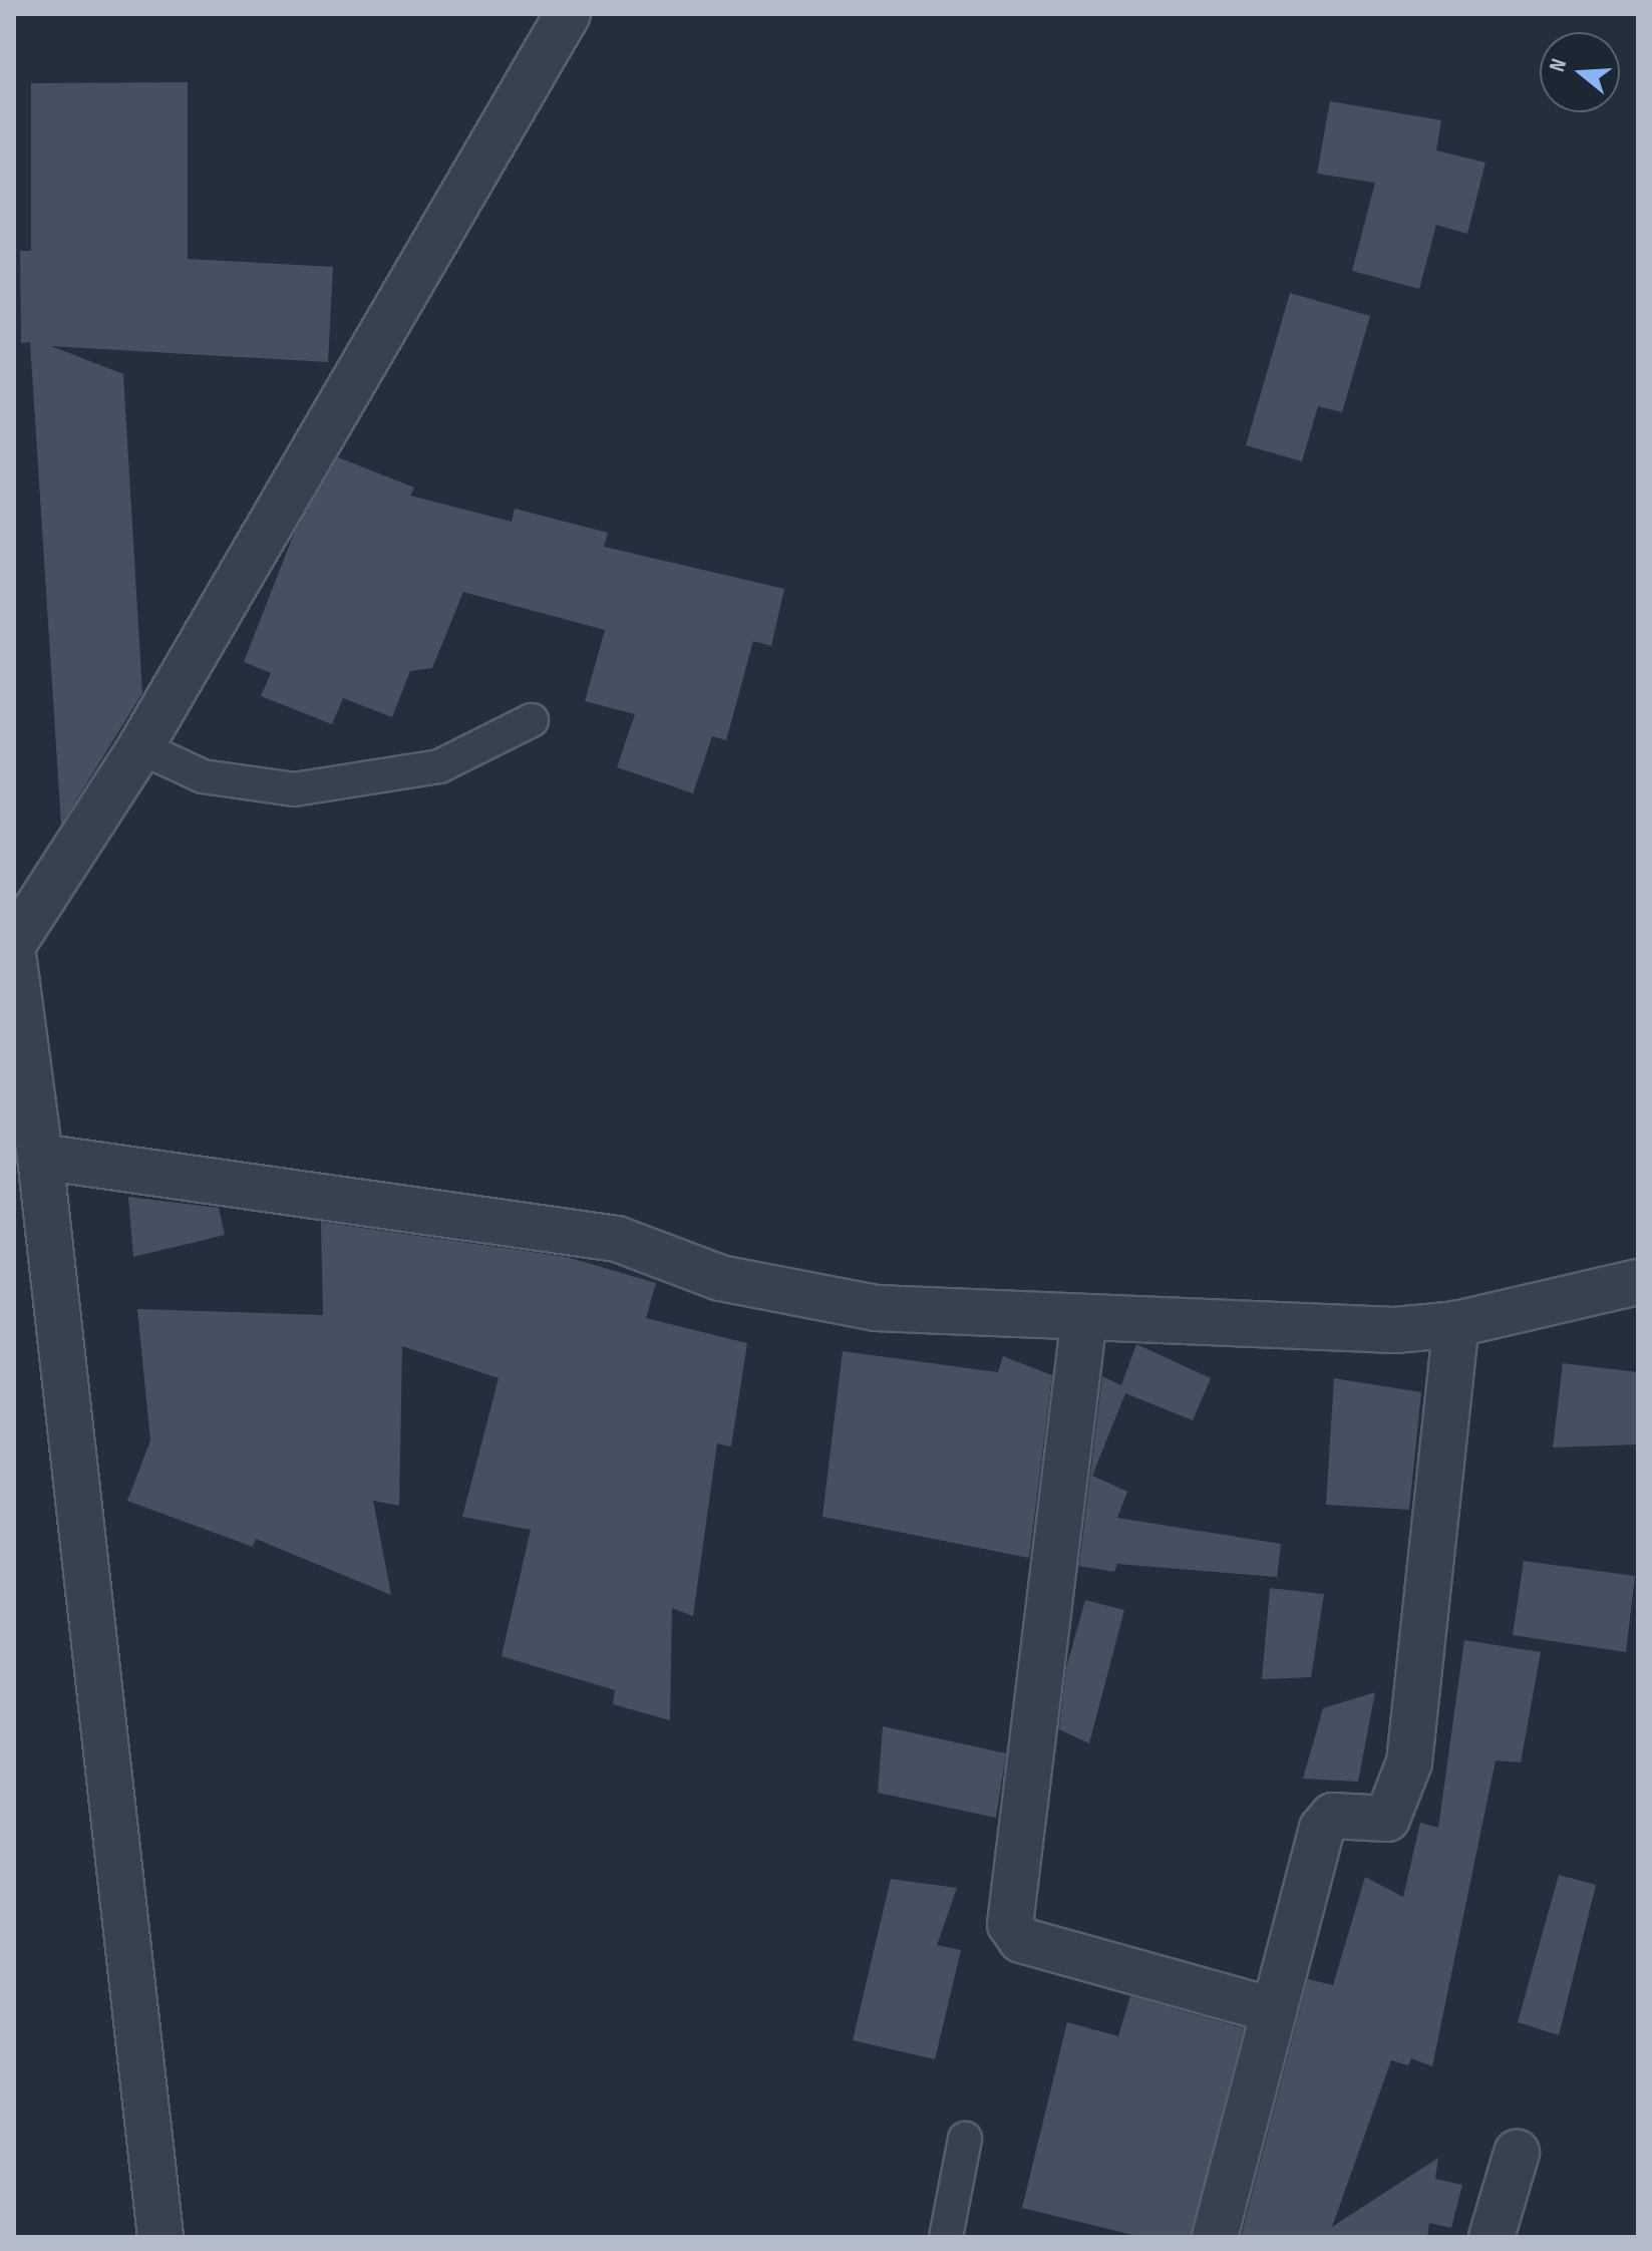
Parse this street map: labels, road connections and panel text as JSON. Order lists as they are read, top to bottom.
{
  "north": "left"
}
